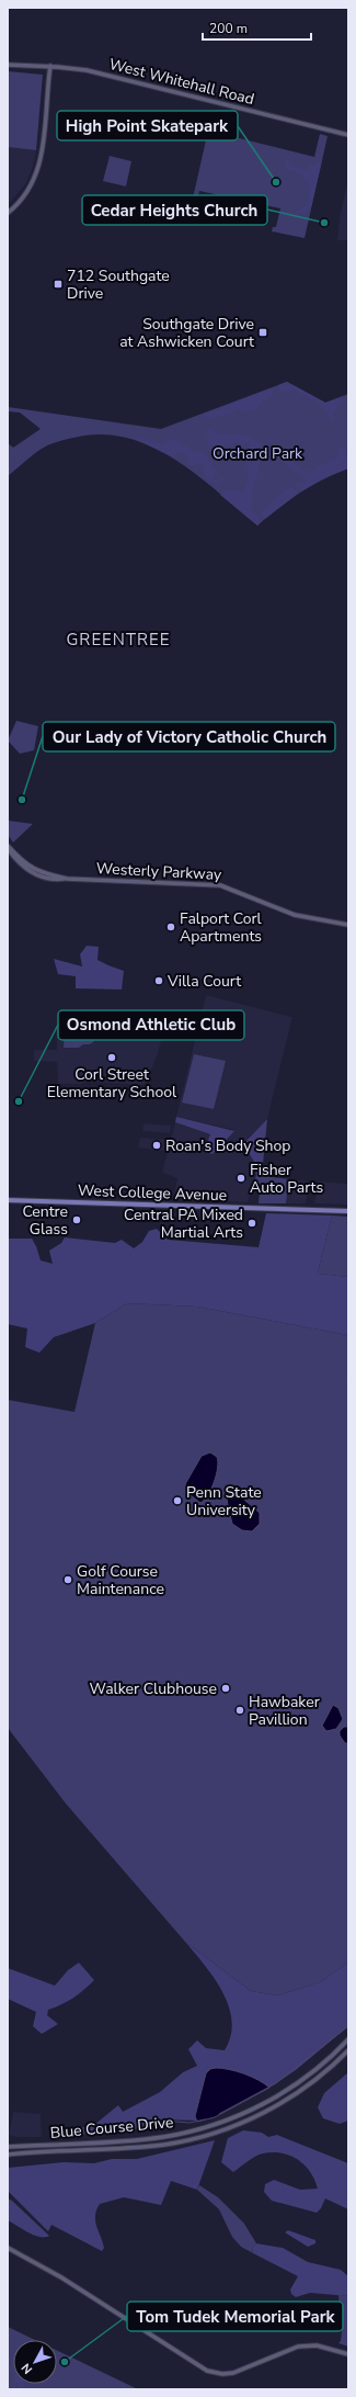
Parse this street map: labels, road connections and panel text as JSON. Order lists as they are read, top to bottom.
{
  "streets": {
    "main road": [
      "West Whitehall Road",
      "Westerly Parkway",
      "West College Avenue",
      "Blue Course Drive"
    ]
  },
  "districts": ["GREENTREE"],
  "parks": ["Orchard Park"],
  "places": {
    "other": [
      "High Point Skatepark",
      "Cedar Heights Church",
      "Our Lady of Victory Catholic Church",
      "Falport Corl Apartments",
      "Villa Court",
      "Corl Street Elementary School",
      "Osmond Athletic Club",
      "Roan's Body Shop",
      "Fisher Auto Parts",
      "Centre Glass",
      "Central PA Mixed Martial Arts",
      "Penn State University",
      "Golf Course Maintenance",
      "Walker Clubhouse",
      "Hawbaker Pavillion",
      "Tom Tudek Memorial Park"
    ],
    "transit": ["712 Southgate Drive", "Southgate Drive at Ashwicken Court"]
  },
  "scale_bar": "200 m",
  "north": "bottom left"
}
